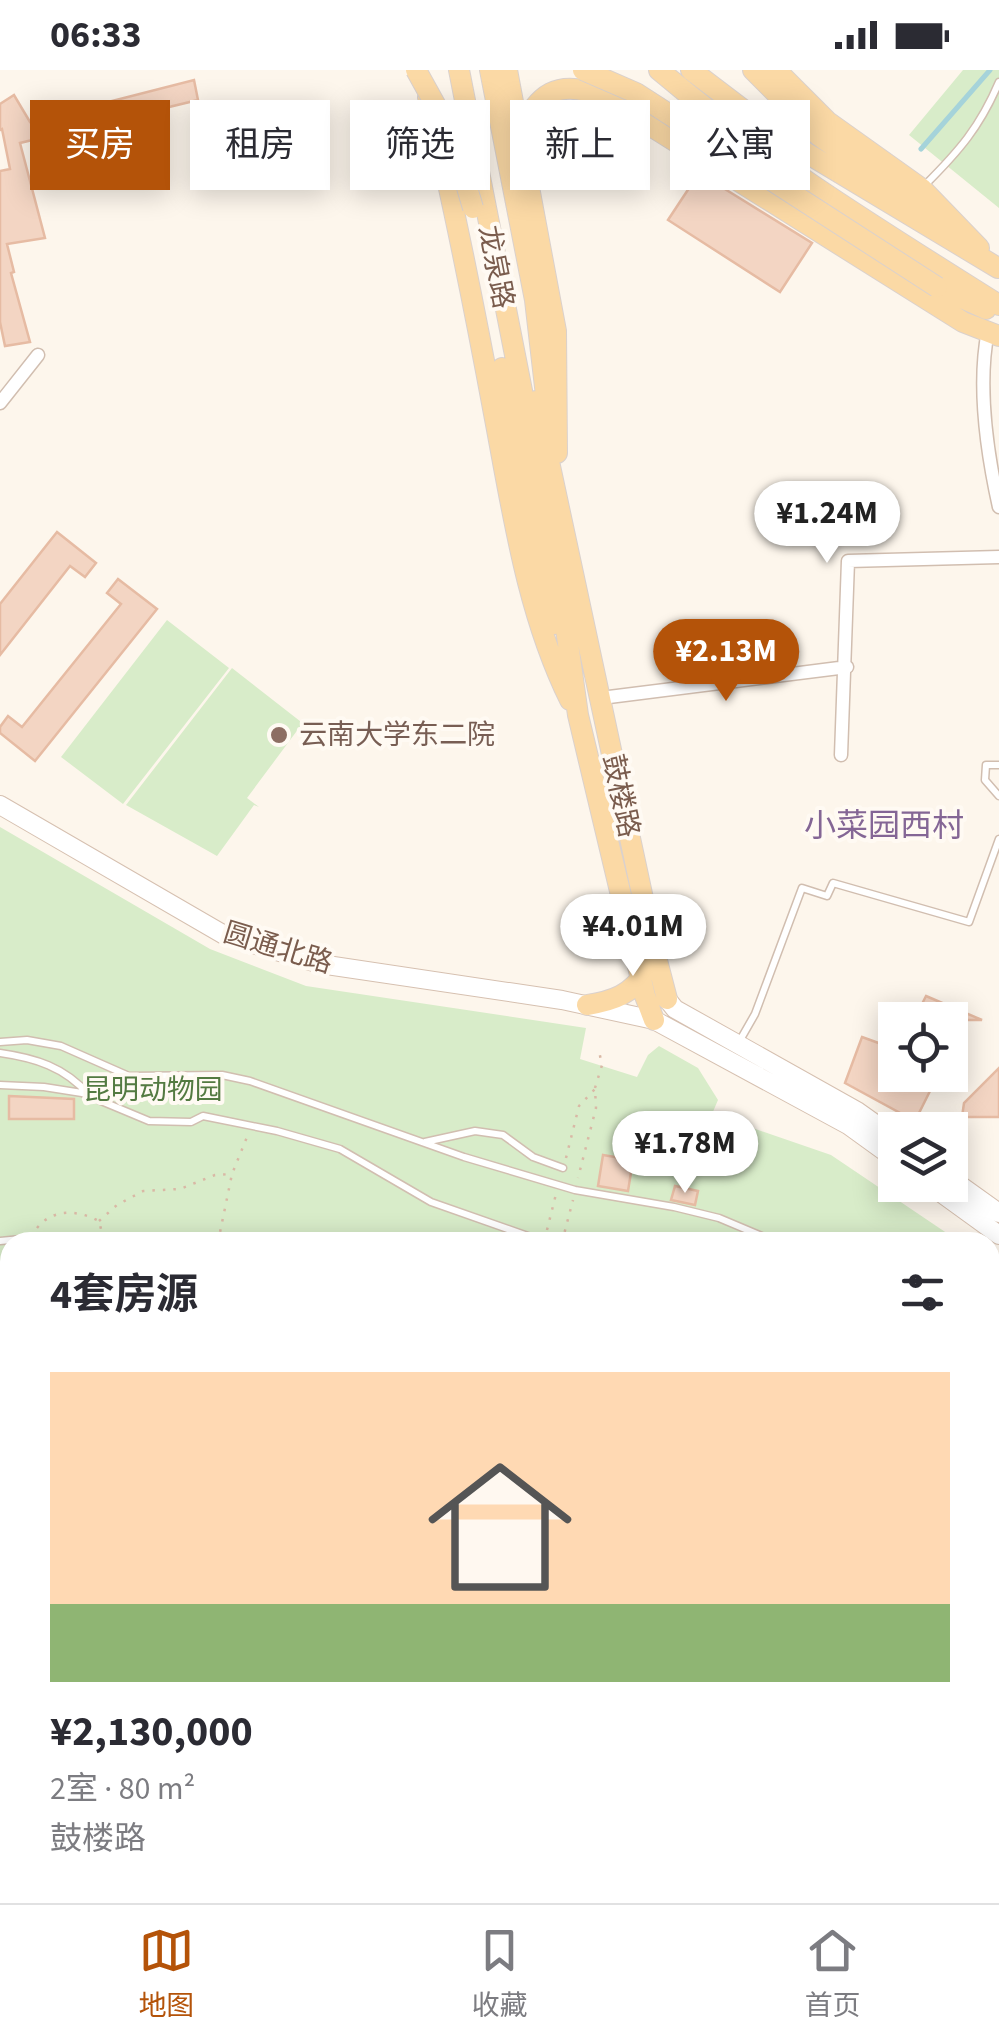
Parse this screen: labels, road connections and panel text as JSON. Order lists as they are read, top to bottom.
{
  "streets": {
    "main road": ["龙泉路", "鼓楼路", "圆通北路"]
  },
  "crossings": [
    ["龙泉路", "鼓楼路"],
    ["鼓楼路", "圆通北路"]
  ],
  "districts": ["小菜园西村"],
  "parks": ["昆明动物园"],
  "places": ["云南大学东二院"],
  "page": {
    "status": "06:33",
    "chip": [
      "买房",
      "租房",
      "筛选",
      "新上",
      "公寓"
    ],
    "price": [
      "¥1.24M",
      "¥2.13M",
      "¥4.01M",
      "¥1.78M"
    ],
    "heading": "4套房源",
    "list": [
      {
        "name": "¥2,130,000",
        "note": "2室 · 80 m² · 鼓楼路"
      }
    ],
    "tabs": ["地图", "收藏", "首页"]
  }
}
